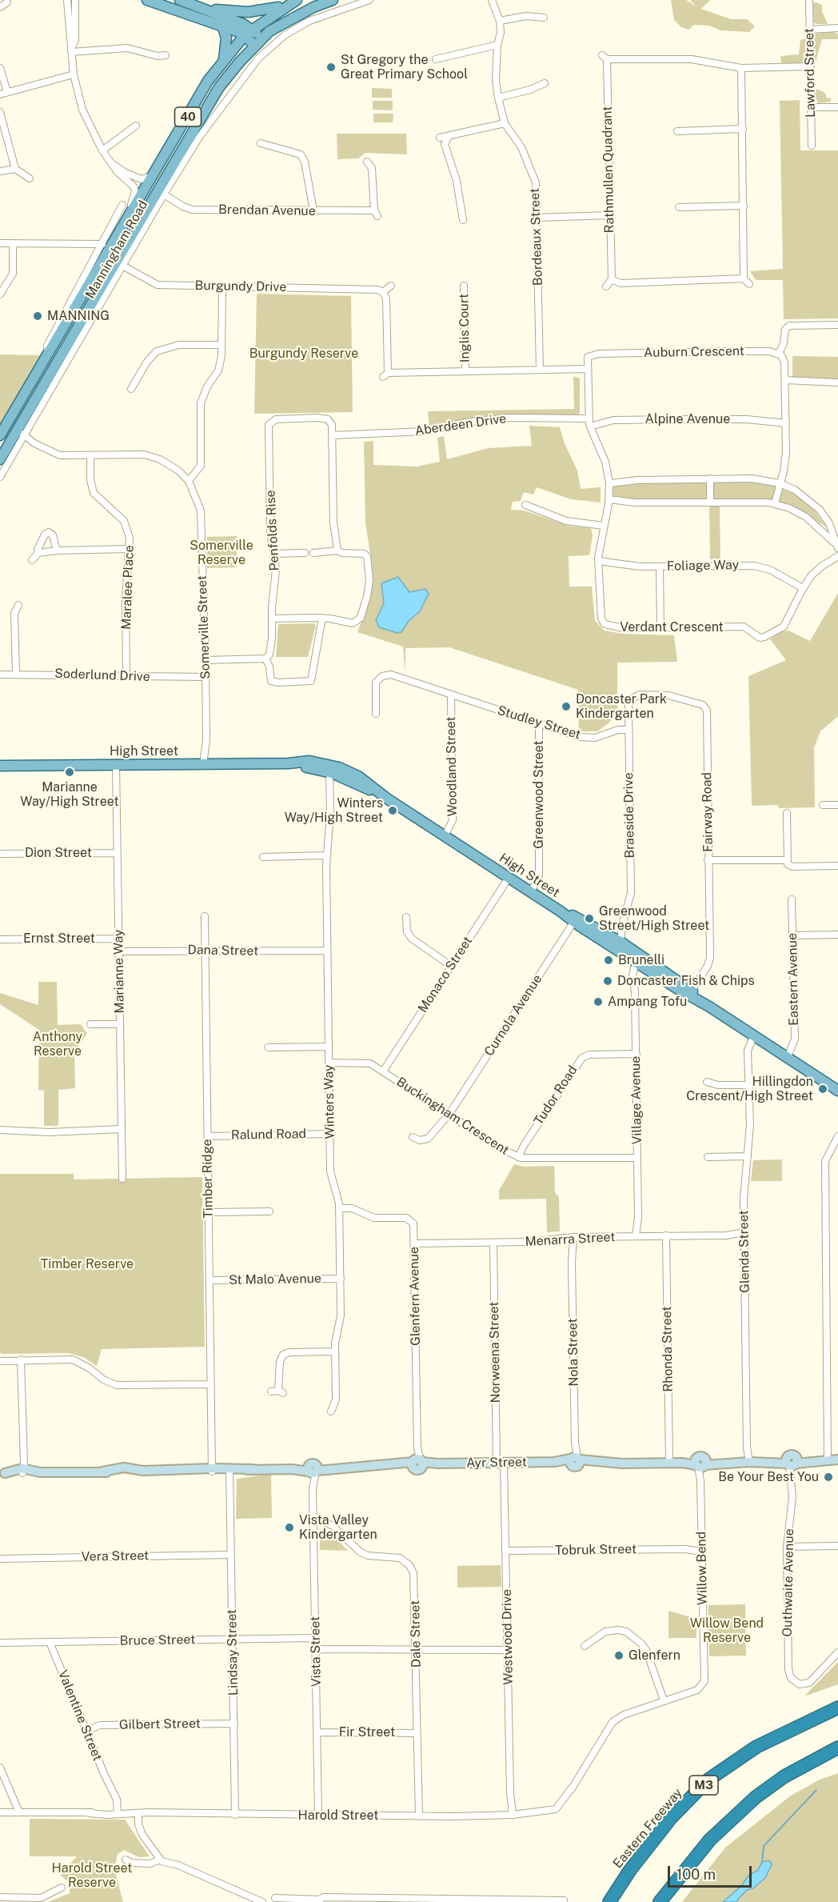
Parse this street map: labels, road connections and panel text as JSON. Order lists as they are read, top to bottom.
{
  "streets": {
    "highway": ["M3", "Eastern Freeway"],
    "main road": ["40", "Manningham Road", "High Street"],
    "street": [
      "Lawford Street",
      "Rathmullen Quadrant",
      "Brendan Avenue",
      "Bordeaux Street",
      "Burgundy Drive",
      "Inglis Court",
      "Auburn Crescent",
      "Alpine Avenue",
      "Aberdeen Drive",
      "Penfolds Rise",
      "Foliage Way",
      "Maralee Place",
      "Somerville Street",
      "Verdant Crescent",
      "Soderlund Drive",
      "Studley Street",
      "Woodland Street",
      "Greenwood Street",
      "Fairway Road",
      "Braeside Drive",
      "Dion Street",
      "Ernst Street",
      "Dana Street",
      "Marianne Way",
      "Monaco Street",
      "Eastern Avenue",
      "Curnola Avenue",
      "Tudor Road",
      "Village Avenue",
      "Winters Way",
      "Buckingham Crescent",
      "Ralund Road",
      "Timber Ridge",
      "Menarra Street",
      "Glenda Street",
      "St Malo Avenue",
      "Glenfern Avenue",
      "Rhonda Street",
      "Norweena Street",
      "Nola Street",
      "Ayr Street",
      "Tobruk Street",
      "Vera Street",
      "Willow Bend",
      "Outhwaite Avenue",
      "Dale Street",
      "Westwood Drive",
      "Bruce Street",
      "Vista Street",
      "Lindsay Street",
      "Valentine Street",
      "Gilbert Street",
      "Fir Street",
      "Harold Street"
    ]
  },
  "crossings": [
    ["Lawford Street", "Rathmullen Quadrant"],
    ["40", "Manningham Road"],
    ["Brendan Avenue", "Manningham Road"],
    ["Manningham Road", "Burgundy Drive"],
    ["Manningham Road", "Somerville Street"],
    ["Aberdeen Drive", "Penfolds Rise"],
    ["Foliage Way", "Verdant Crescent"],
    ["Maralee Place", "Somerville Street"],
    ["Maralee Place", "Soderlund Drive"],
    ["Somerville Street", "Soderlund Drive"],
    ["Somerville Street", "High Street"],
    ["Studley Street", "Woodland Street"],
    ["Studley Street", "Greenwood Street"],
    ["Studley Street", "Braeside Drive"],
    ["High Street", "Woodland Street"],
    ["High Street", "Greenwood Street"],
    ["High Street", "Fairway Road"],
    ["High Street", "Braeside Drive"],
    ["High Street", "Marianne Way"],
    ["High Street", "Monaco Street"],
    ["High Street", "Eastern Avenue"],
    ["High Street", "Curnola Avenue"],
    ["High Street", "Village Avenue"],
    ["High Street", "Winters Way"],
    ["High Street", "Glenda Street"],
    ["Fairway Road", "Braeside Drive"],
    ["Dion Street", "Marianne Way"],
    ["Ernst Street", "Marianne Way"],
    ["Dana Street", "Marianne Way"],
    ["Dana Street", "Winters Way"],
    ["Dana Street", "Timber Ridge"],
    ["Monaco Street", "Buckingham Crescent"],
    ["Curnola Avenue", "Buckingham Crescent"],
    ["Tudor Road", "Village Avenue"],
    ["Tudor Road", "Buckingham Crescent"],
    ["Village Avenue", "Buckingham Crescent"],
    ["Village Avenue", "Menarra Street"],
    ["Winters Way", "Buckingham Crescent"],
    ["Winters Way", "Ralund Road"],
    ["Winters Way", "St Malo Avenue"],
    ["Winters Way", "Glenfern Avenue"],
    ["Ralund Road", "Timber Ridge"],
    ["Timber Ridge", "St Malo Avenue"],
    ["Timber Ridge", "Ayr Street"],
    ["Menarra Street", "Glenda Street"],
    ["Menarra Street", "Glenfern Avenue"],
    ["Menarra Street", "Rhonda Street"],
    ["Menarra Street", "Norweena Street"],
    ["Menarra Street", "Nola Street"],
    ["Glenda Street", "Ayr Street"],
    ["Glenfern Avenue", "Ayr Street"],
    ["Rhonda Street", "Ayr Street"],
    ["Norweena Street", "Ayr Street"],
    ["Norweena Street", "Westwood Drive"],
    ["Nola Street", "Ayr Street"],
    ["Ayr Street", "Willow Bend"],
    ["Ayr Street", "Outhwaite Avenue"],
    ["Ayr Street", "Westwood Drive"],
    ["Ayr Street", "Vista Street"],
    ["Ayr Street", "Lindsay Street"],
    ["Tobruk Street", "Willow Bend"],
    ["Tobruk Street", "Westwood Drive"],
    ["Vera Street", "Lindsay Street"],
    ["Willow Bend", "Westwood Drive"],
    ["Willow Bend", "Harold Street"],
    ["Dale Street", "Vista Street"],
    ["Dale Street", "Fir Street"],
    ["Dale Street", "Harold Street"],
    ["Westwood Drive", "Harold Street"],
    ["Bruce Street", "Vista Street"],
    ["Bruce Street", "Lindsay Street"],
    ["Bruce Street", "Valentine Street"],
    ["Vista Street", "Fir Street"],
    ["Vista Street", "Harold Street"],
    ["Lindsay Street", "Gilbert Street"],
    ["Lindsay Street", "Harold Street"],
    ["Valentine Street", "Gilbert Street"],
    ["Valentine Street", "Harold Street"]
  ],
  "parks": [
    "Burgundy Reserve",
    "Somerville Reserve",
    "Anthony Reserve",
    "Timber Reserve",
    "Willow Bend Reserve",
    "Harold Street Reserve"
  ],
  "places": [
    "St Gregory the Great Primary School",
    "MANNING",
    "Doncaster Park Kindergarten",
    "Marianne Way/High Street",
    "Winters Way/High Street",
    "Greenwood Street/High Street",
    "Brunelli",
    "Doncaster Fish & Chips",
    "Ampang Tofu",
    "Hillingdon Crescent/High Street",
    "Be Your Best You",
    "Vista Valley Kindergarten",
    "Glenfern"
  ],
  "scale_bar": "100 m"
}
